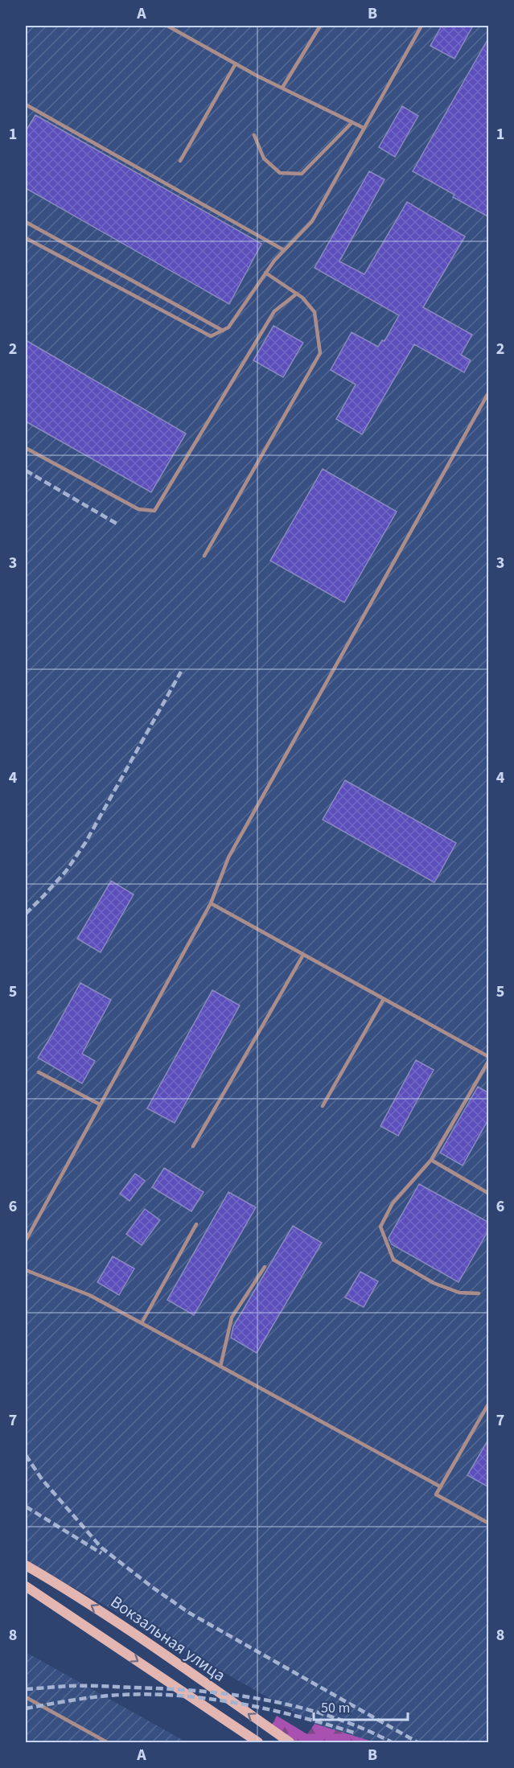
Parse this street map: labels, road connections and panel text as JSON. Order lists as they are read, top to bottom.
{
  "streets": {
    "main road": ["Вокзальная улица"]
  },
  "scale_bar": "50 m",
  "grid": {
    "columns": ["A", "B"],
    "rows": [
      "1",
      "2",
      "3",
      "4",
      "5",
      "6",
      "7",
      "8"
    ]
  }
}
